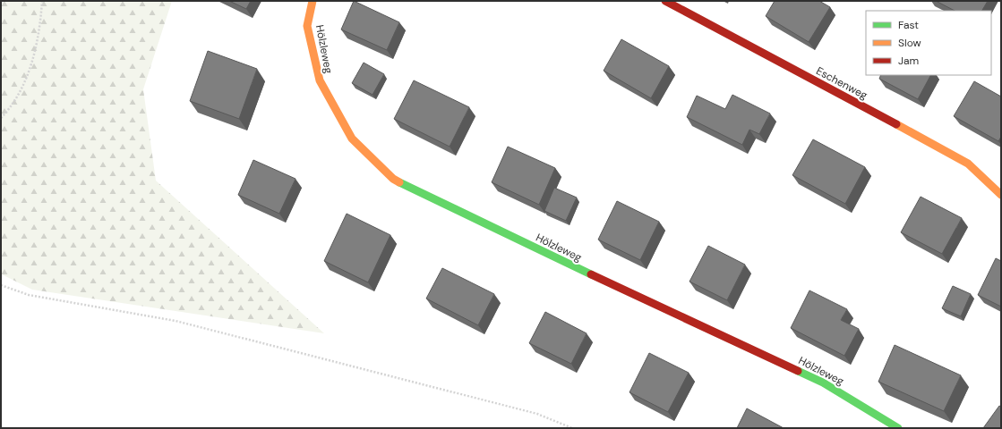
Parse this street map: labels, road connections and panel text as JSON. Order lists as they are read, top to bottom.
{
  "streets": {
    "street": ["Hölzleweg", "Eschenweg"]
  },
  "legend": ["Fast", "Slow", "Jam"]
}
